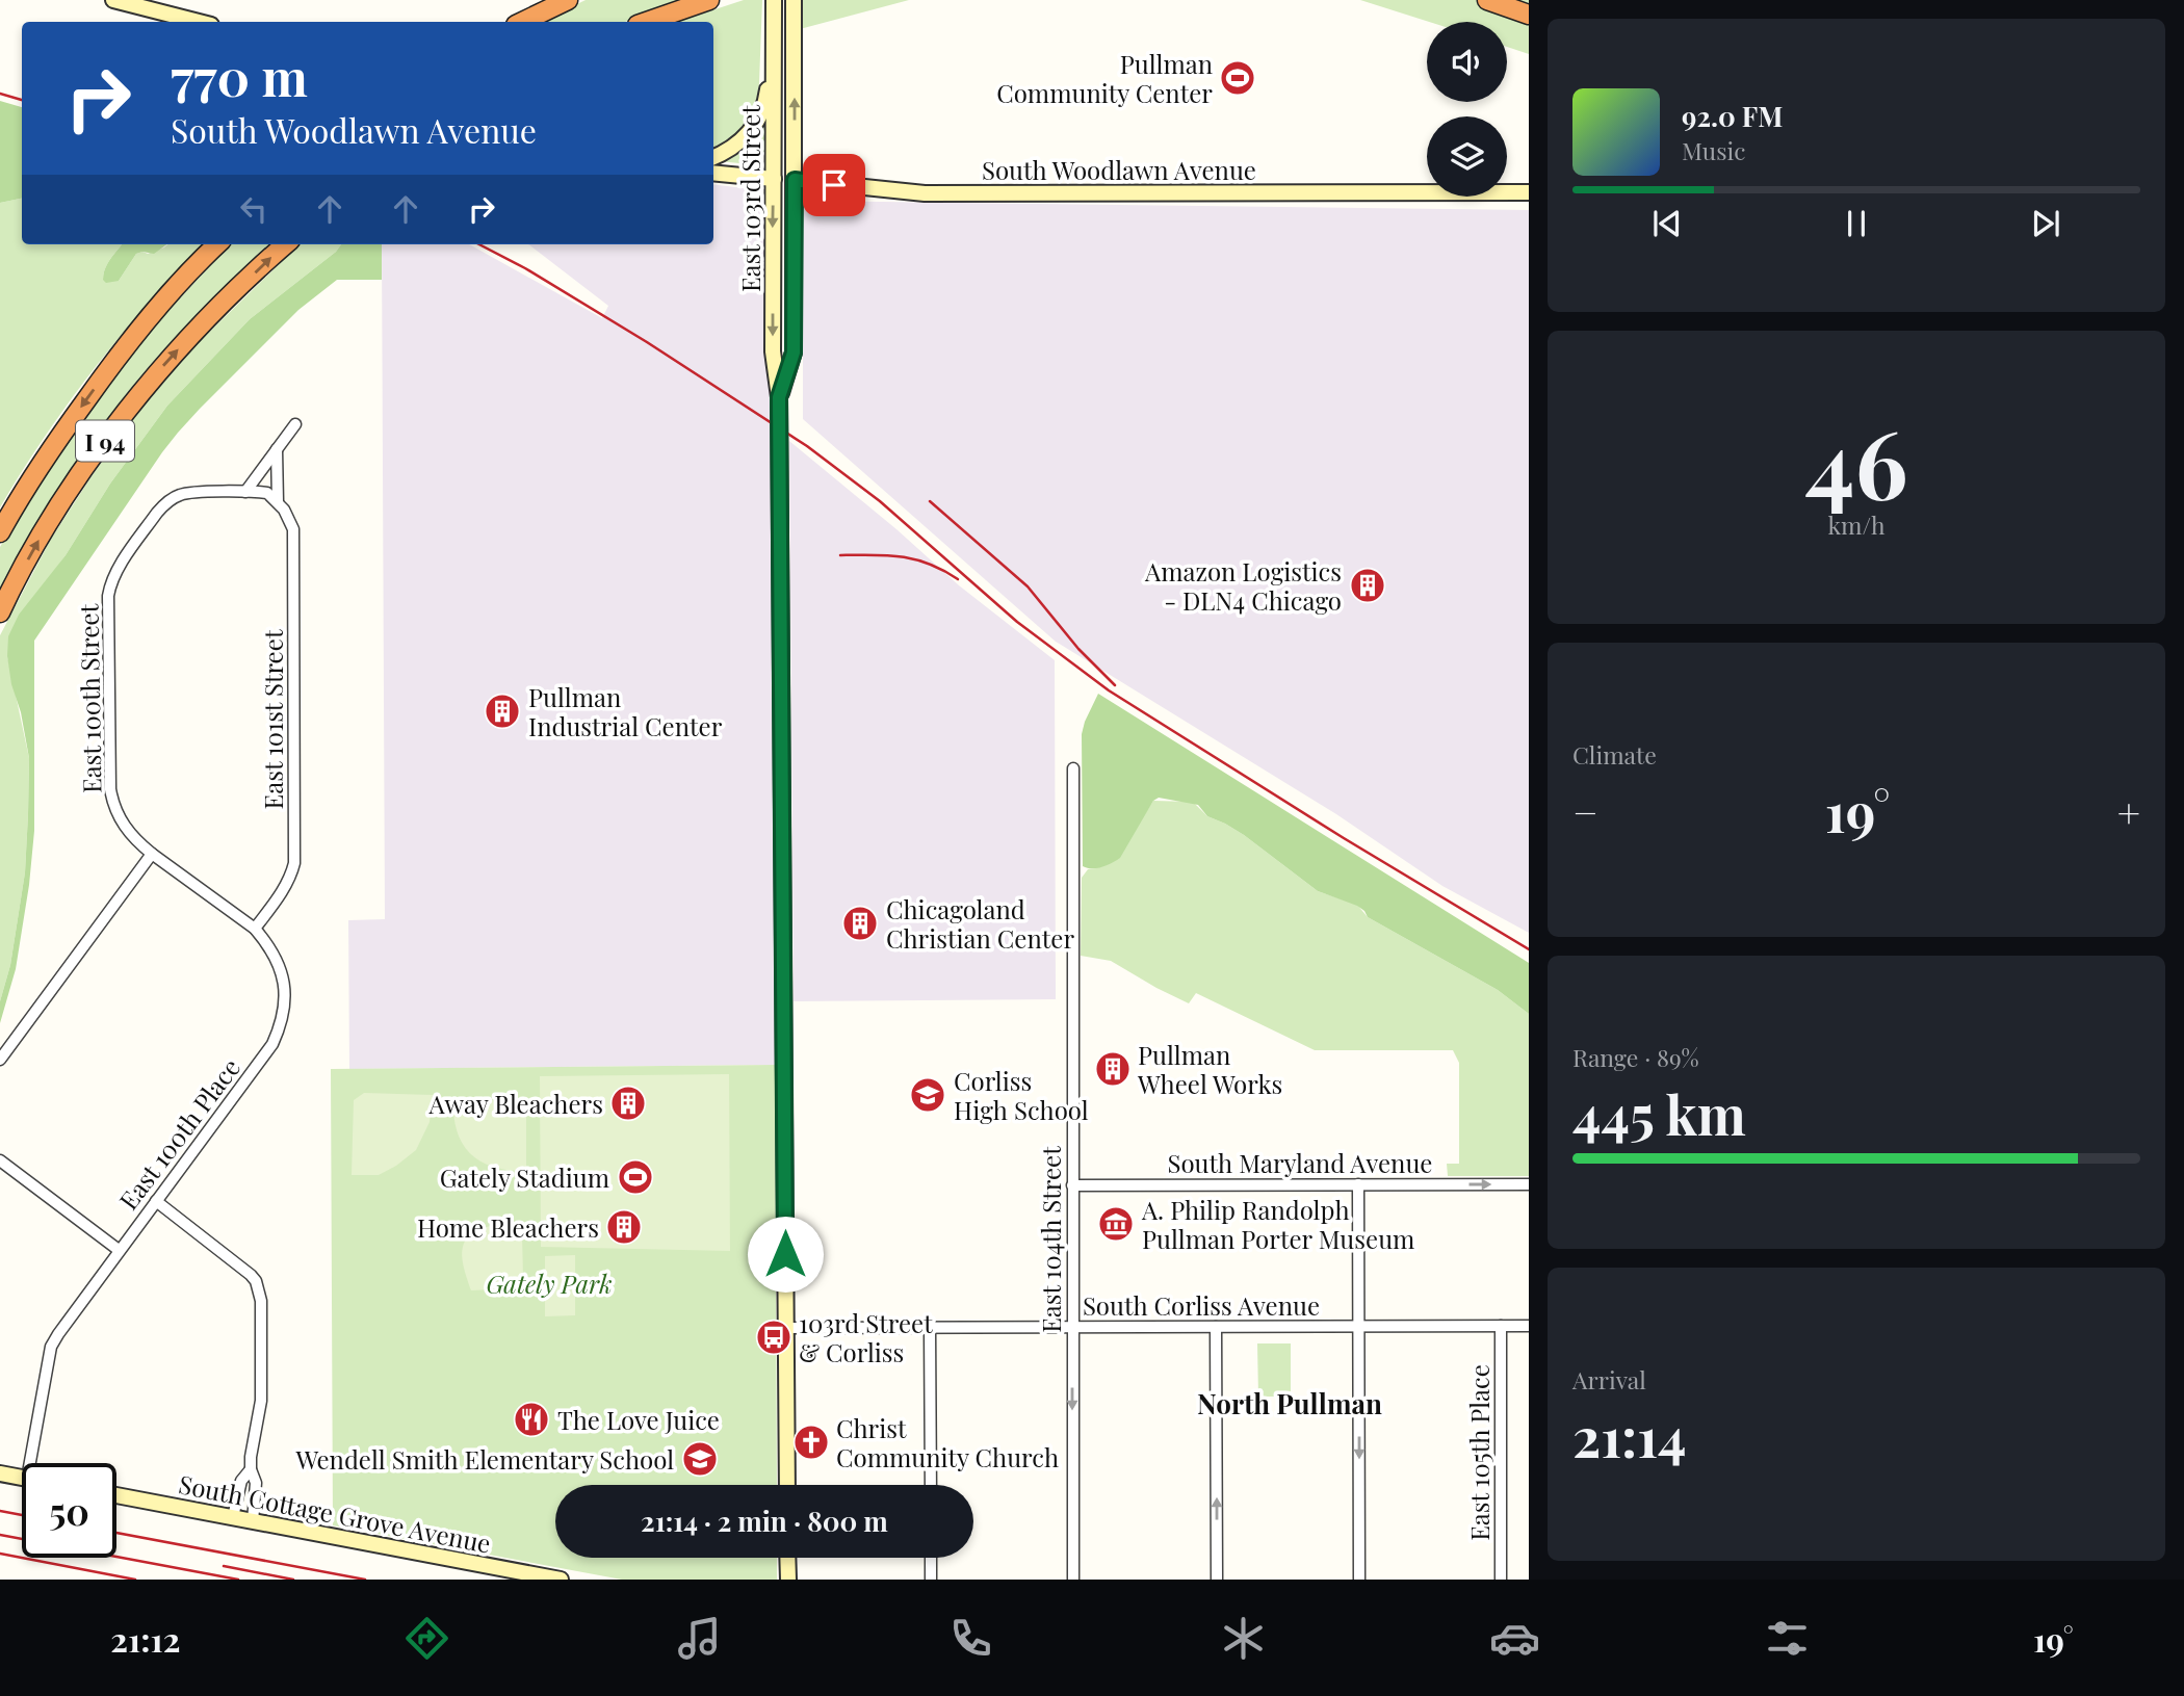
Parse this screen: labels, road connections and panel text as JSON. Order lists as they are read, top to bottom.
{
  "streets": {
    "highway": ["I 94"],
    "main road": ["South Woodlawn Avenue", "East 103rd Street", "South Cottage Grove Avenue"],
    "street": [
      "East 100th Street",
      "East 101st Street",
      "East 100th Place",
      "South Maryland Avenue",
      "East 104th Street",
      "South Corliss Avenue",
      "East 105th Place"
    ]
  },
  "crossings": [
    ["South Woodlawn Avenue", "East 103rd Street"],
    ["East 103rd Street", "South Corliss Avenue"],
    ["East 100th Street", "East 100th Place"],
    ["East 101st Street", "East 100th Place"],
    ["South Maryland Avenue", "East 104th Street"],
    ["East 104th Street", "South Corliss Avenue"],
    ["South Corliss Avenue", "East 105th Place"]
  ],
  "one_way": ["South Maryland Avenue"],
  "districts": ["North Pullman"],
  "parks": ["Gately Park"],
  "places": {
    "sports": ["Pullman Community Center", "Gately Stadium"],
    "building": [
      "Amazon Logistics - DLN4 Chicago",
      "Pullman Industrial Center",
      "Chicagoland Christian Center",
      "Pullman Wheel Works",
      "Away Bleachers",
      "Home Bleachers"
    ],
    "school or university": ["Corliss High School", "Wendell Smith Elementary School"],
    "museum": ["A. Philip Randolph Pullman Porter Museum"],
    "bus stop": ["103rd Street & Corliss"],
    "restaurant": ["The Love Juice"],
    "church": ["Christ Community Church"]
  },
  "page": {
    "turn": ["770 m", "South Woodlawn Avenue"],
    "song": ["92.0 FM", "Music"],
    "tile": [
      ["46", "km/h"],
      "Climate",
      ["Range · 89%", "445 km"],
      ["Arrival", "21:14"]
    ],
    "heat": ["−", "19°", "+"],
    "limit": "50",
    "trip": "21:14 · 2 min · 800 m",
    "tabs": ["21:12", "19°"]
  }
}
